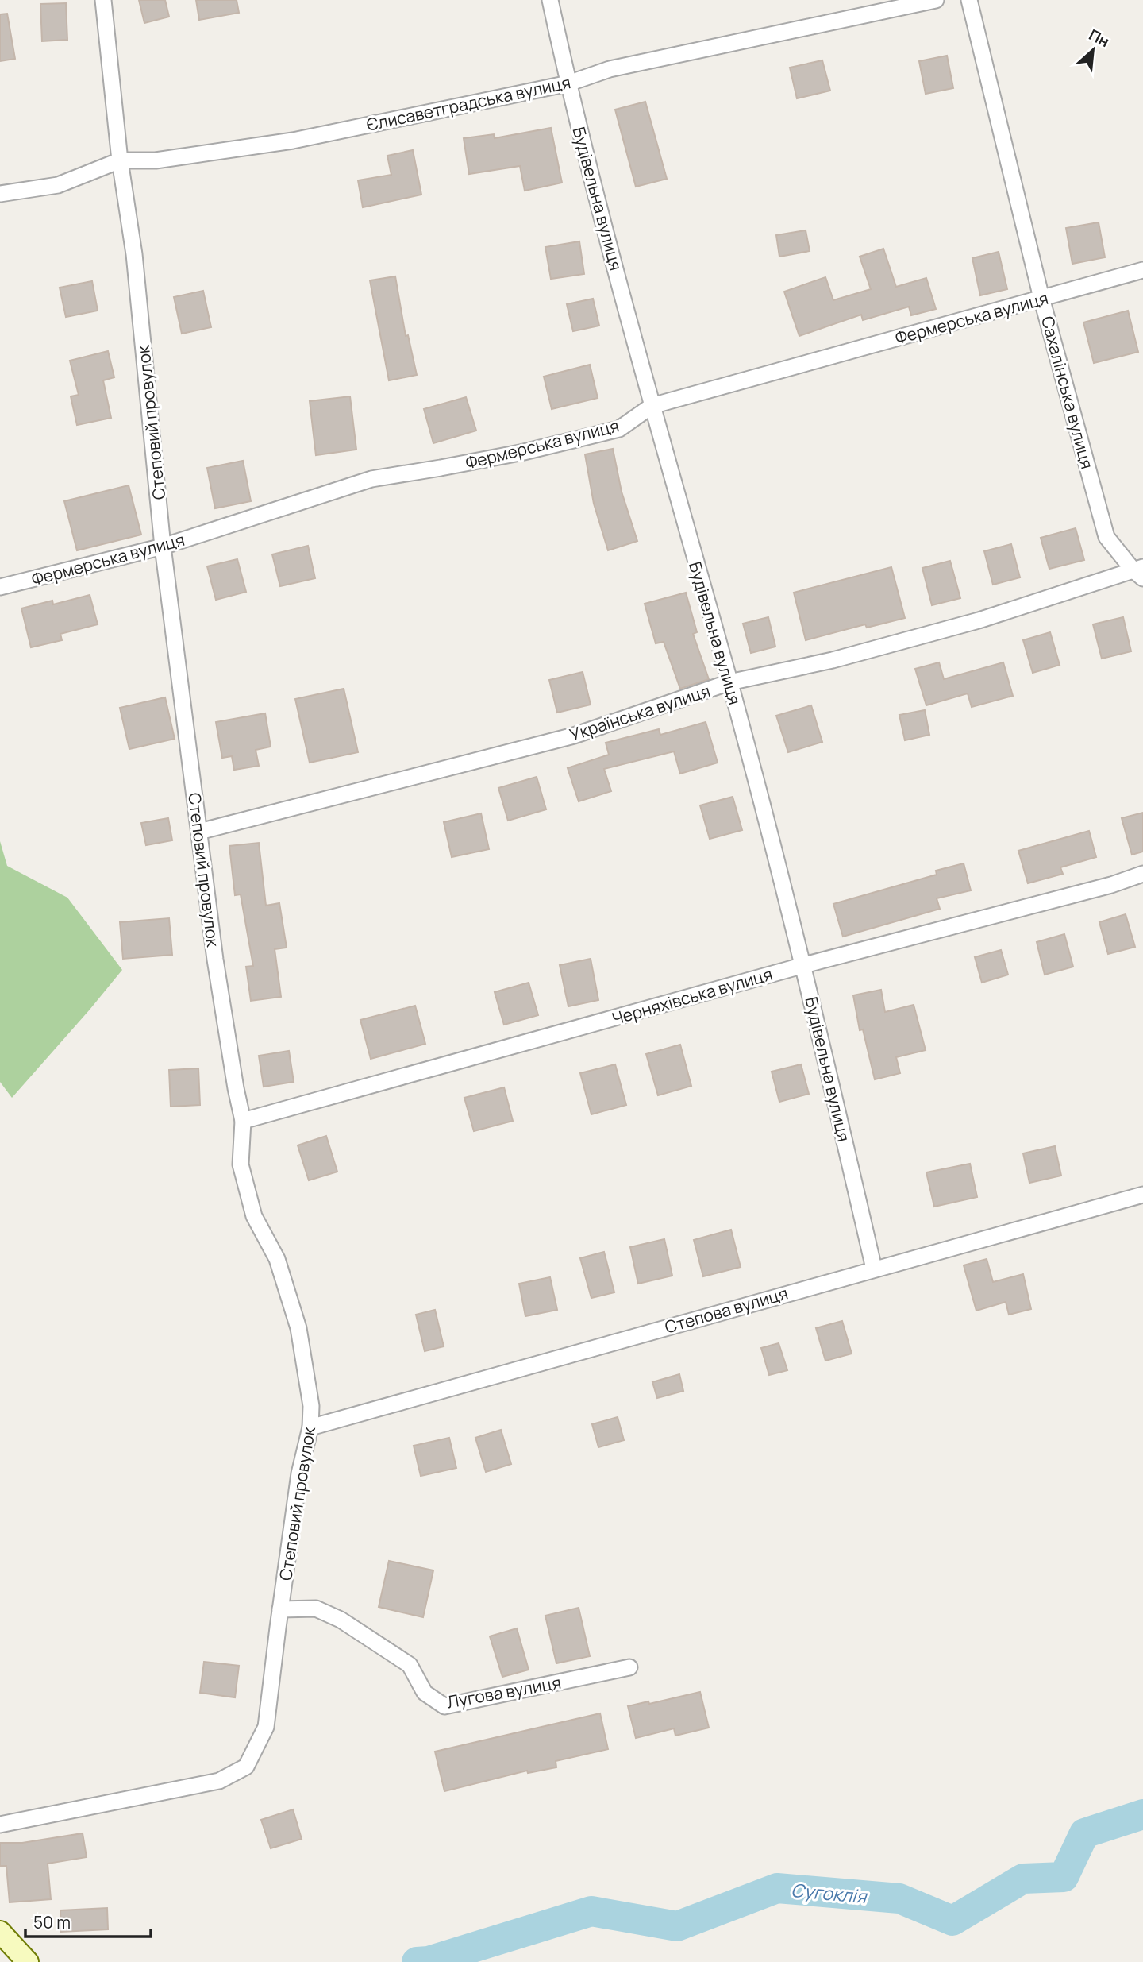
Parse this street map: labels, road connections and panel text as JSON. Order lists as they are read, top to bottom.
{
  "streets": {
    "street": [
      "Єлисаветградська вулиця",
      "Будівельна вулиця",
      "Фермерська вулиця",
      "Сахалінська вулиця",
      "Степовий провулок",
      "Українська вулиця",
      "Черняхівська вулиця",
      "Степова вулиця",
      "Лугова вулиця"
    ]
  },
  "crossings": [
    ["Єлисаветградська вулиця", "Будівельна вулиця"],
    ["Єлисаветградська вулиця", "Степовий провулок"],
    ["Будівельна вулиця", "Фермерська вулиця"],
    ["Будівельна вулиця", "Українська вулиця"],
    ["Будівельна вулиця", "Черняхівська вулиця"],
    ["Будівельна вулиця", "Степова вулиця"],
    ["Фермерська вулиця", "Сахалінська вулиця"],
    ["Фермерська вулиця", "Степовий провулок"],
    ["Сахалінська вулиця", "Українська вулиця"],
    ["Степовий провулок", "Українська вулиця"],
    ["Степовий провулок", "Черняхівська вулиця"],
    ["Степовий провулок", "Степова вулиця"],
    ["Степовий провулок", "Лугова вулиця"]
  ],
  "water": ["Сугоклія"],
  "scale_bar": "50 m",
  "north": "top right"
}
